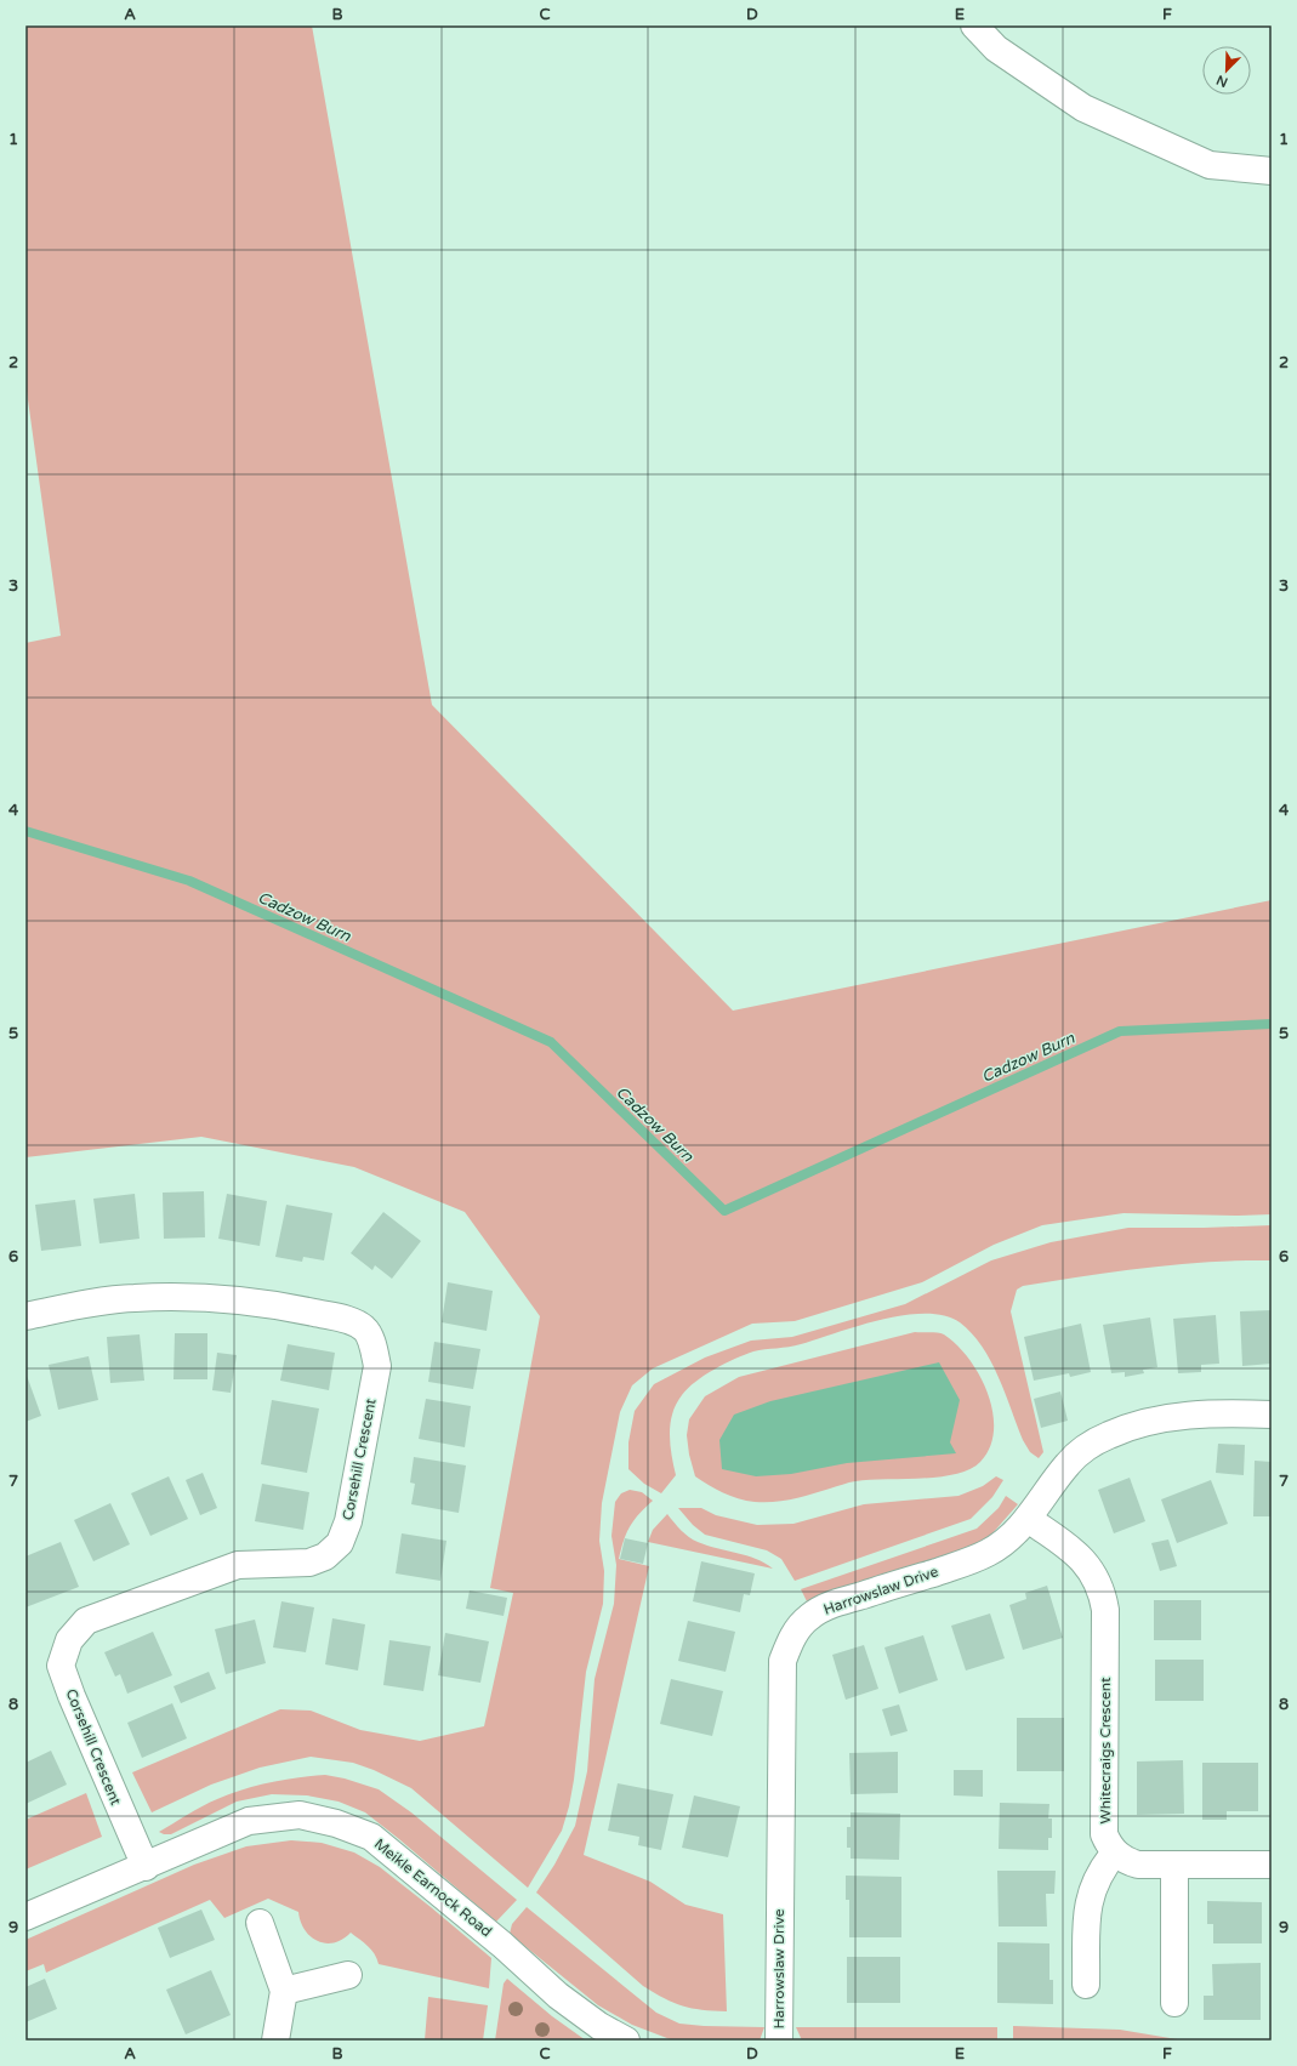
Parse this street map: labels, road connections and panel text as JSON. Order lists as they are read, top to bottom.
{
  "streets": {
    "street": [
      "Corsehill Crescent",
      "Harrowslaw Drive",
      "Whitecraigs Crescent",
      "Meikle Earnock Road"
    ]
  },
  "crossings": [
    ["Corsehill Crescent", "Meikle Earnock Road"],
    ["Harrowslaw Drive", "Whitecraigs Crescent"]
  ],
  "water": ["Cadzow Burn"],
  "north": "bottom left",
  "grid": {
    "columns": [
      "A",
      "B",
      "C",
      "D",
      "E",
      "F"
    ],
    "rows": [
      "1",
      "2",
      "3",
      "4",
      "5",
      "6",
      "7",
      "8",
      "9"
    ]
  }
}
